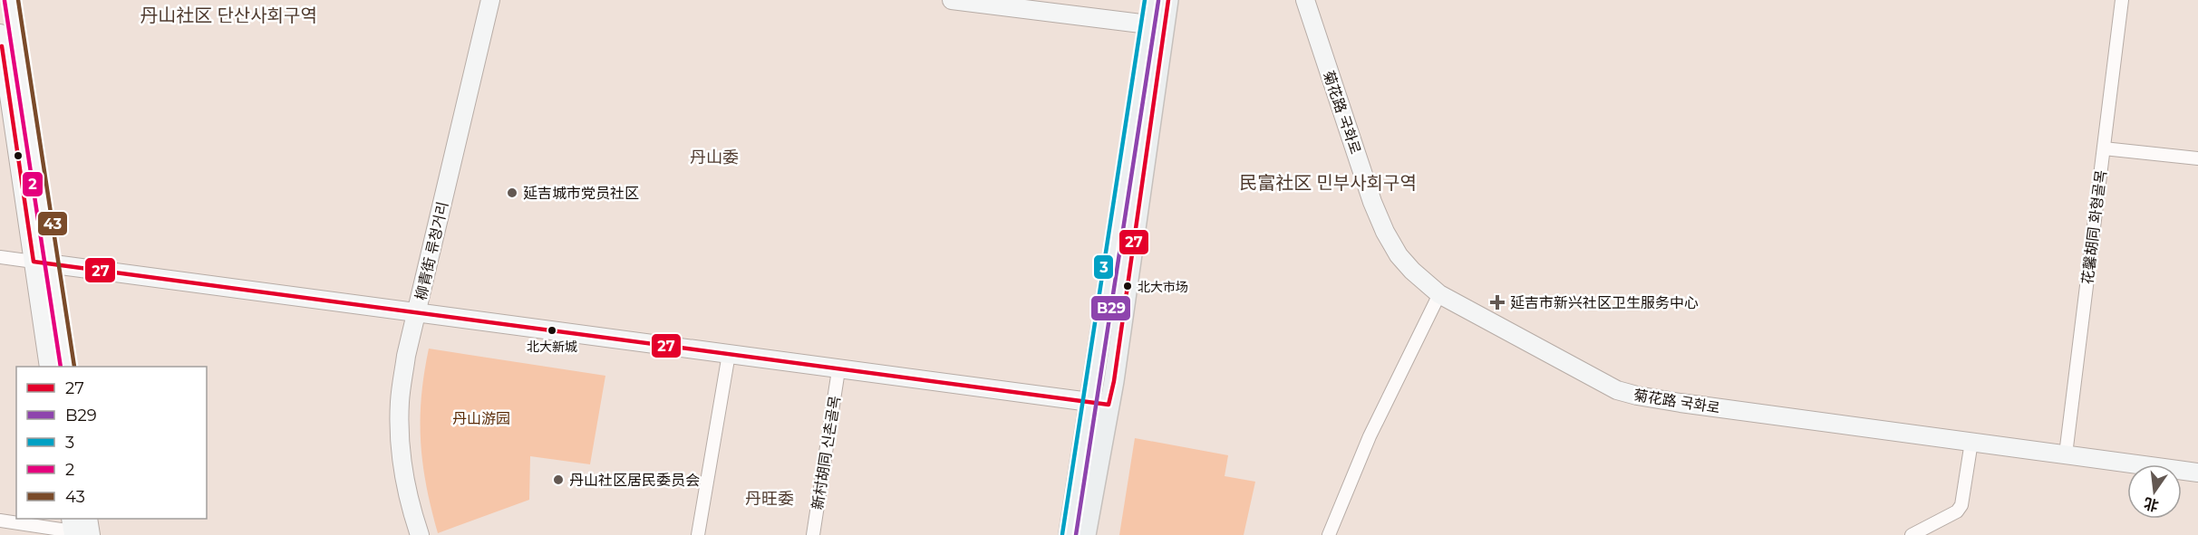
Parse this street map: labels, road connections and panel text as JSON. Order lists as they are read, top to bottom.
{
  "streets": {
    "street": [
      "菊花路 국화로",
      "花馨胡同 화형골목",
      "柳青街 류청거리",
      "新村胡同 신촌골목"
    ]
  },
  "crossings": [
    ["菊花路 국화로", "花馨胡同 화형골목"]
  ],
  "districts": [
    "丹山社区 단산사회구역",
    "丹山委",
    "民富社区 민부사회구역",
    "丹旺委"
  ],
  "parks": ["丹山游园"],
  "places": {
    "other": [
      "延吉城市党员社区",
      "北大市场",
      "北大新城",
      "丹山社区居民委员会"
    ],
    "health": ["延吉市新兴社区卫生服务中心"]
  },
  "lines": [
    "transit line 27",
    "transit line 3",
    "transit line 43",
    "transit line B29",
    "transit line 2"
  ],
  "legend": [
    "27",
    "B29",
    "3",
    "2",
    "43"
  ],
  "north": "bottom"
}
